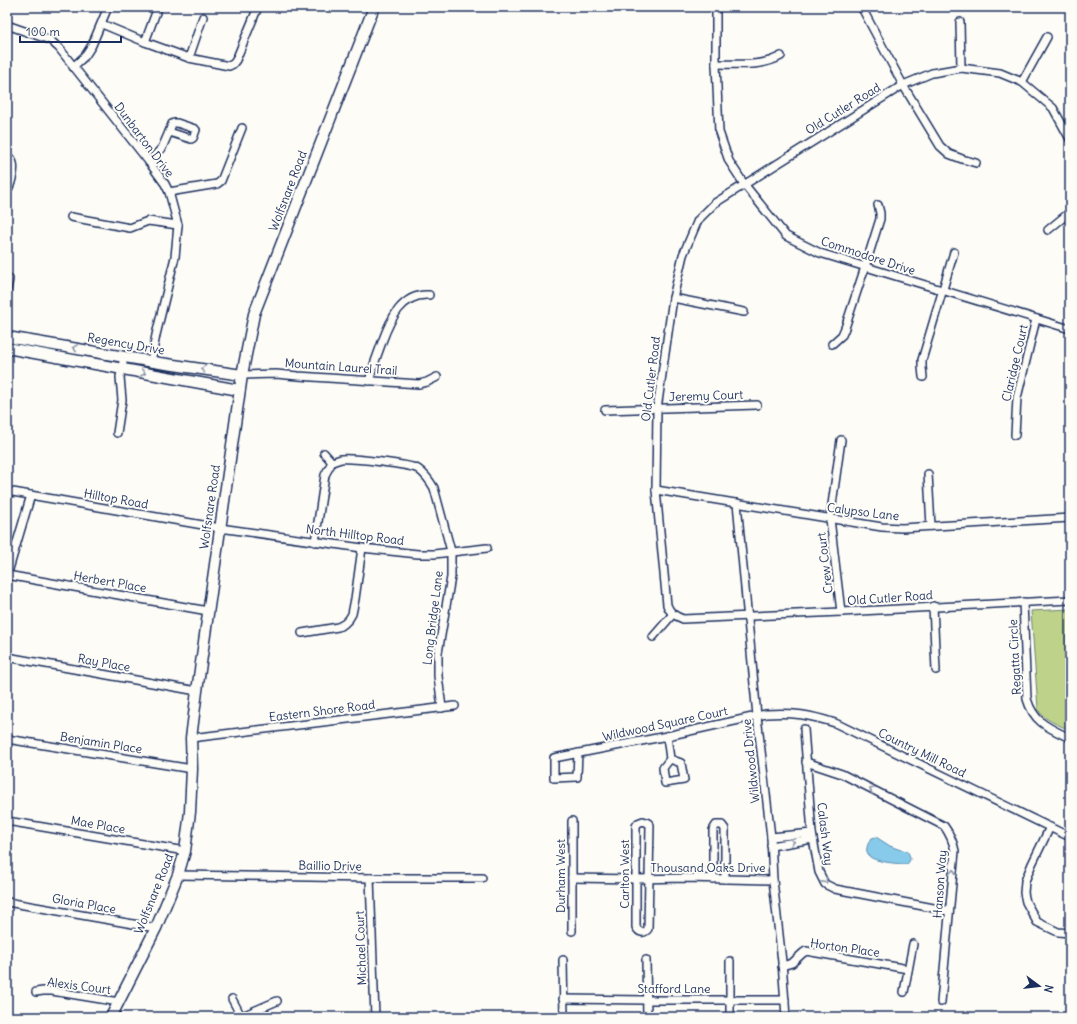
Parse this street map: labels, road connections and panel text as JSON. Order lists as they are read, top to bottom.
{
  "streets": {
    "street": [
      "Old Cutler Road",
      "Dunbarton Drive",
      "Wolfsnare Road",
      "Commodore Drive",
      "Regency Drive",
      "Claridge Court",
      "Mountain Laurel Trail",
      "Jeremy Court",
      "Hilltop Road",
      "Calypso Lane",
      "North Hilltop Road",
      "Crew Court",
      "Herbert Place",
      "Long Bridge Lane",
      "Regatta Circle",
      "Ray Place",
      "Eastern Shore Road",
      "Wildwood Square Court",
      "Benjamin Place",
      "Country Mill Road",
      "Wildwood Drive",
      "Mae Place",
      "Calash Way",
      "Baillio Drive",
      "Thousand Oaks Drive",
      "Carlton West",
      "Durham West",
      "Hanson Way",
      "Gloria Place",
      "Michael Court",
      "Horton Place",
      "Alexis Court",
      "Stafford Lane"
    ]
  },
  "crossings": [
    ["Old Cutler Road", "Commodore Drive"],
    ["Old Cutler Road", "Jeremy Court"],
    ["Old Cutler Road", "Calypso Lane"],
    ["Old Cutler Road", "Crew Court"],
    ["Old Cutler Road", "Regatta Circle"],
    ["Old Cutler Road", "Wildwood Drive"],
    ["Dunbarton Drive", "Regency Drive"],
    ["Wolfsnare Road", "Regency Drive"],
    ["Wolfsnare Road", "Mountain Laurel Trail"],
    ["Wolfsnare Road", "Hilltop Road"],
    ["Wolfsnare Road", "North Hilltop Road"],
    ["Wolfsnare Road", "Herbert Place"],
    ["Wolfsnare Road", "Ray Place"],
    ["Wolfsnare Road", "Eastern Shore Road"],
    ["Wolfsnare Road", "Benjamin Place"],
    ["Wolfsnare Road", "Mae Place"],
    ["Wolfsnare Road", "Baillio Drive"],
    ["Wolfsnare Road", "Gloria Place"],
    ["Wolfsnare Road", "Alexis Court"],
    ["Commodore Drive", "Claridge Court"],
    ["Regency Drive", "Mountain Laurel Trail"],
    ["Hilltop Road", "North Hilltop Road"],
    ["Calypso Lane", "Crew Court"],
    ["Calypso Lane", "Wildwood Drive"],
    ["North Hilltop Road", "Long Bridge Lane"],
    ["Long Bridge Lane", "Eastern Shore Road"],
    ["Wildwood Square Court", "Country Mill Road"],
    ["Wildwood Square Court", "Wildwood Drive"],
    ["Country Mill Road", "Wildwood Drive"],
    ["Wildwood Drive", "Thousand Oaks Drive"],
    ["Wildwood Drive", "Horton Place"],
    ["Wildwood Drive", "Stafford Lane"],
    ["Calash Way", "Hanson Way"],
    ["Baillio Drive", "Michael Court"],
    ["Thousand Oaks Drive", "Carlton West"],
    ["Thousand Oaks Drive", "Durham West"]
  ],
  "one_way": ["Calash Way", "Hanson Way"],
  "scale_bar": "100 m",
  "north": "right"
}
